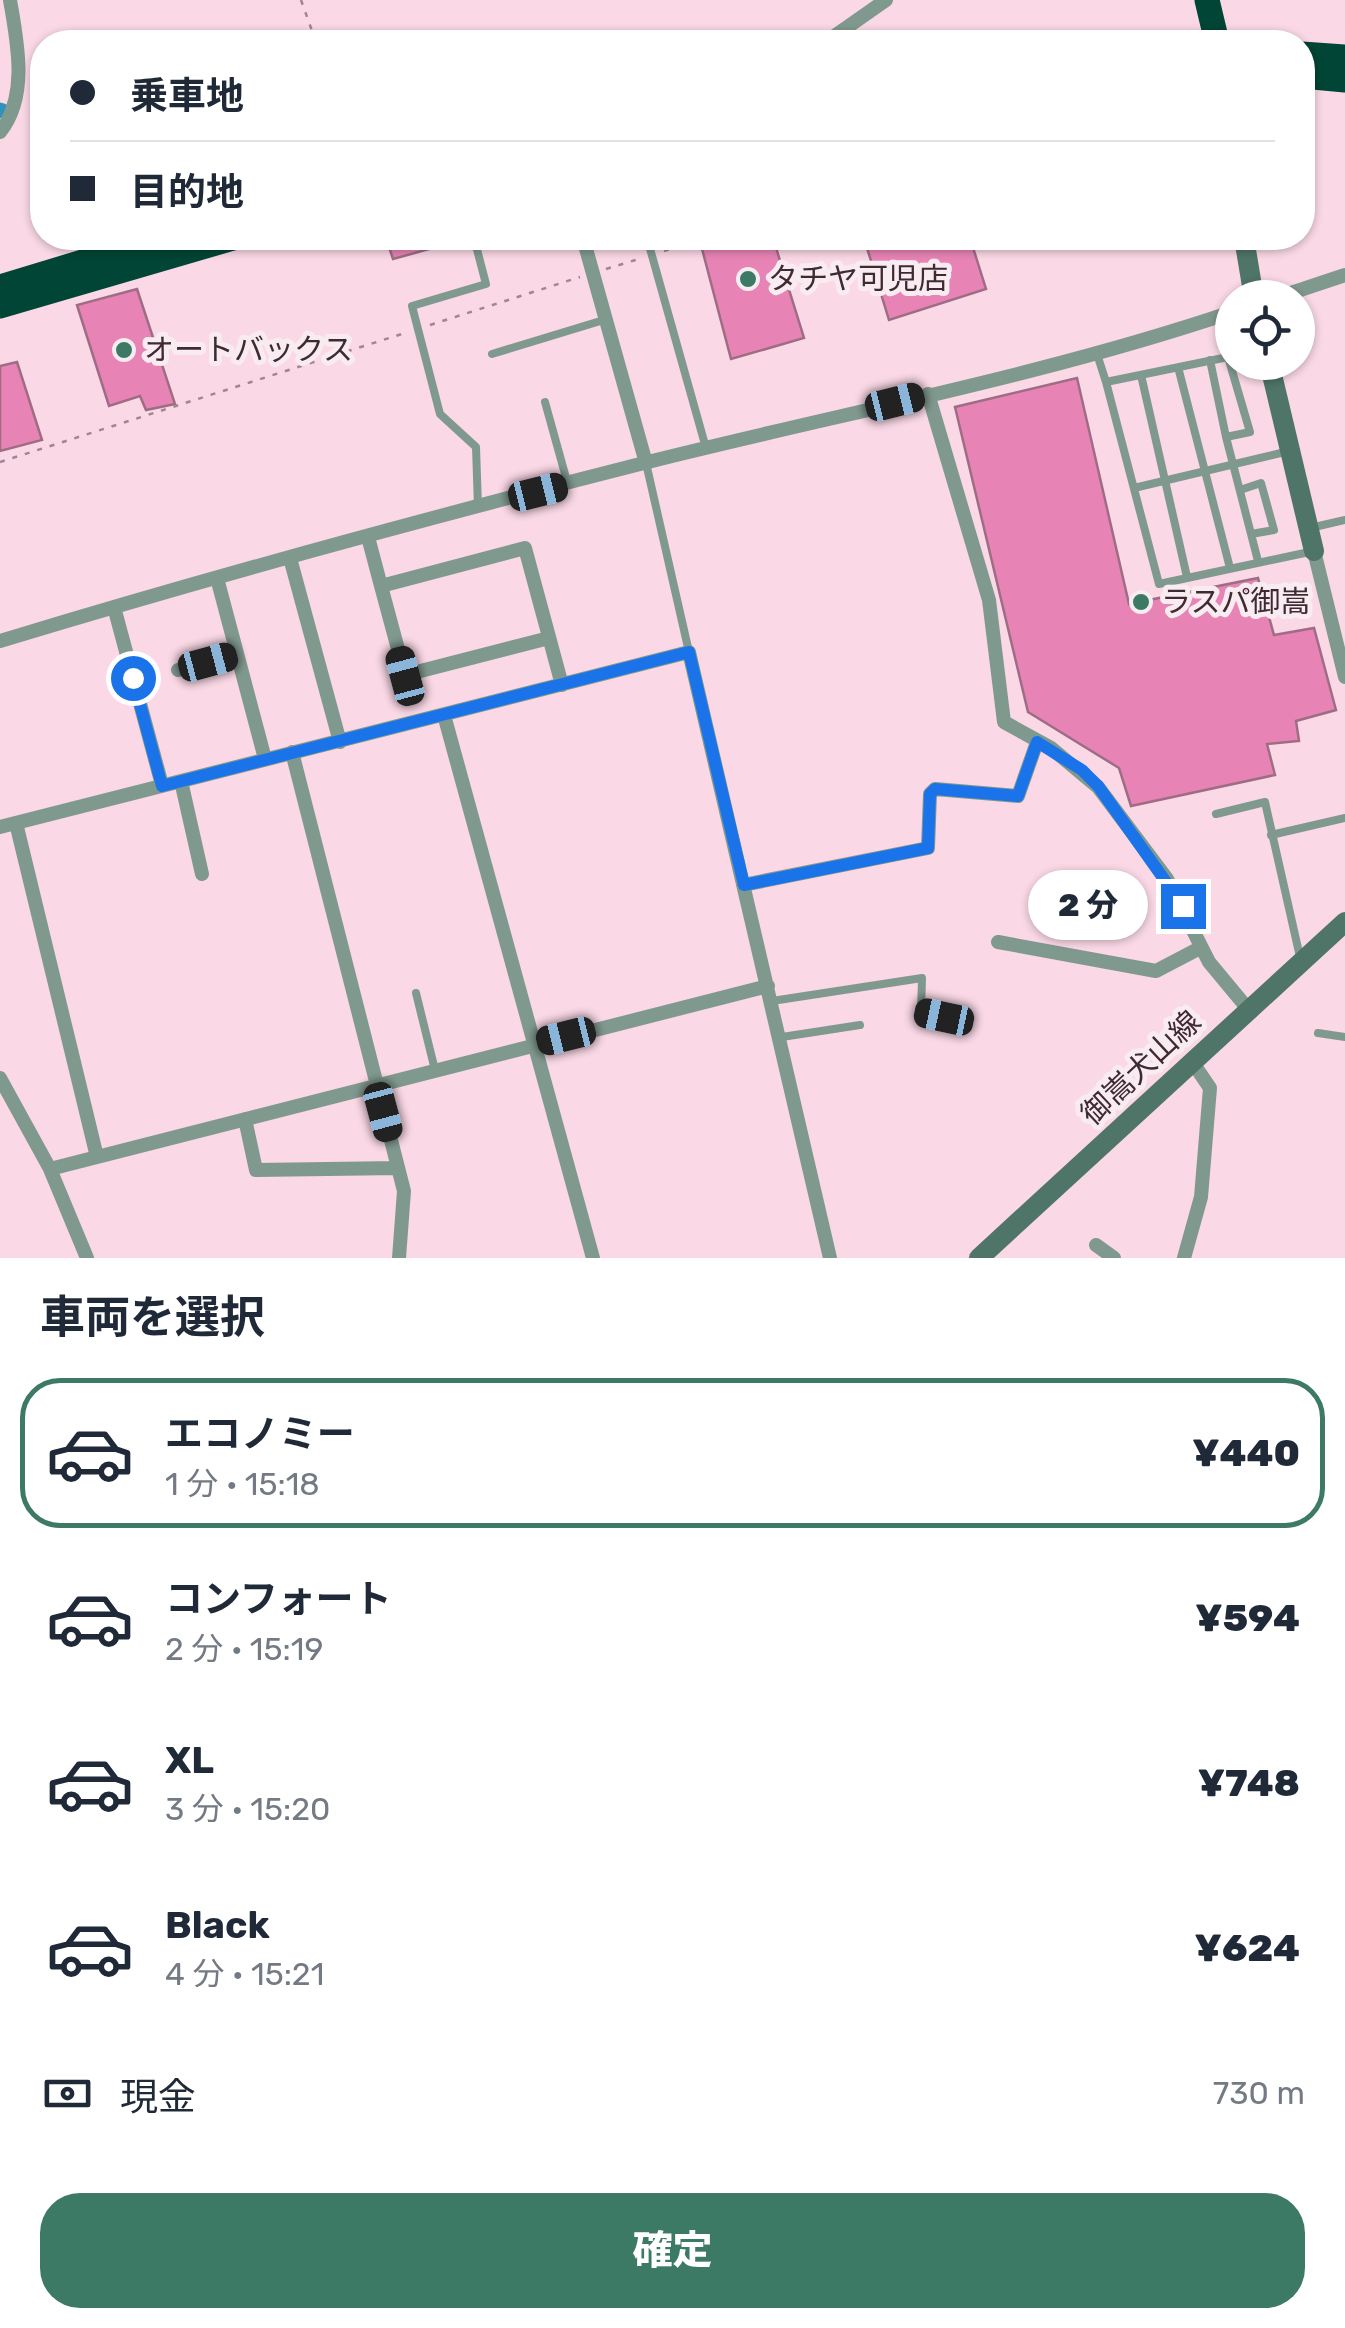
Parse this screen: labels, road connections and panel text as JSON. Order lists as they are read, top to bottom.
{
  "streets": {
    "main road": ["御嵩犬山線"]
  },
  "places": ["タチヤ可児店", "オートバックス", "ラスパ御嵩"],
  "page": {
    "banner": ["乗車地", "目的地"],
    "bubble": "2 分",
    "heading": "車両を選択",
    "list": [
      {
        "name": "エコノミー",
        "note": "1 分 · 15:18",
        "value": "¥440"
      },
      {
        "name": "コンフォート",
        "note": "2 分 · 15:19",
        "value": "¥594"
      },
      {
        "name": "XL",
        "note": "3 分 · 15:20",
        "value": "¥748"
      },
      {
        "name": "Black",
        "note": "4 分 · 15:21",
        "value": "¥624"
      }
    ],
    "pay": ["現金", "730 m"],
    "buttons": "確定"
  }
}
